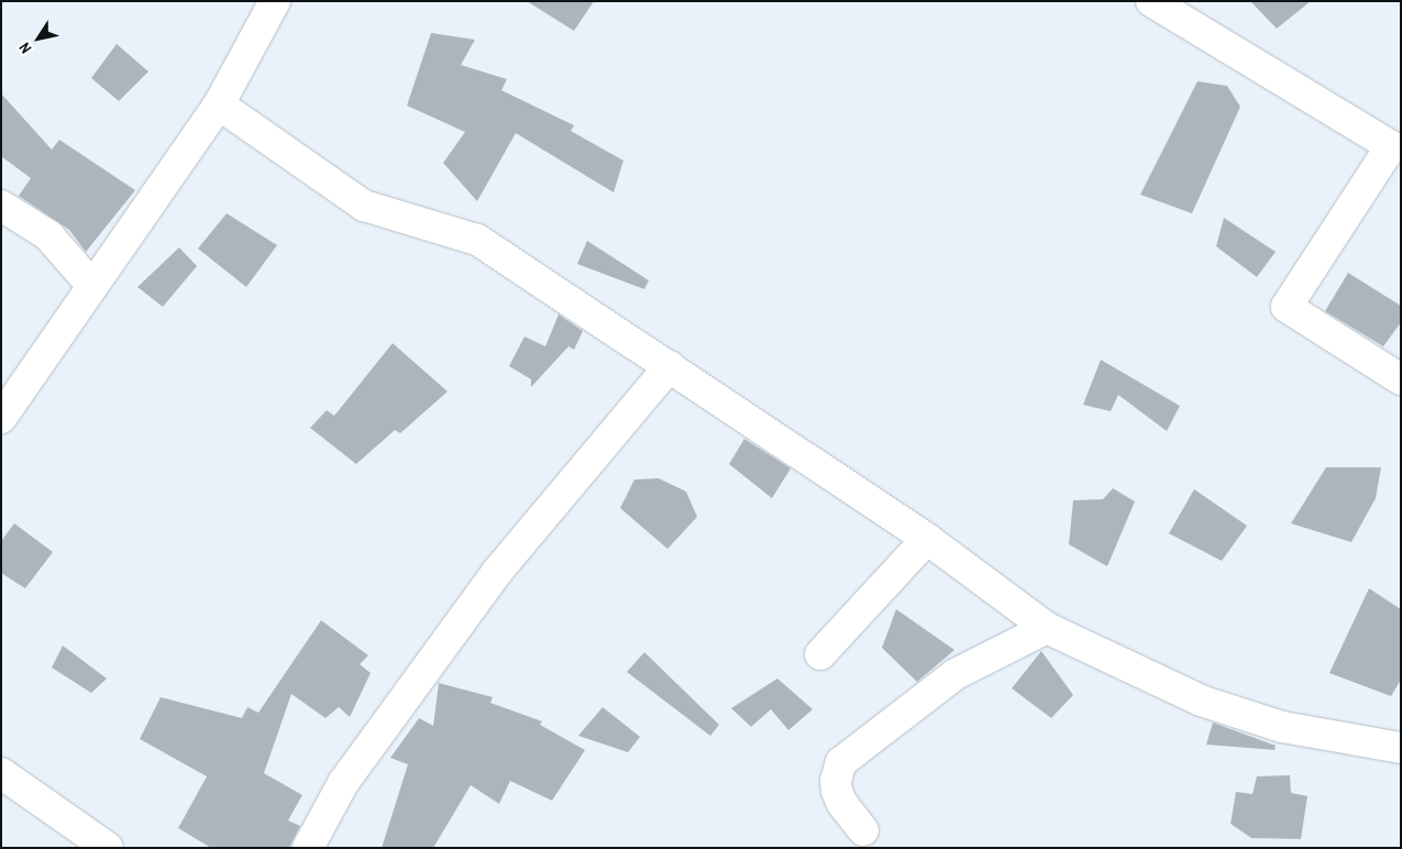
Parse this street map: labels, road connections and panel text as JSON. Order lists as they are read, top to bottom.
{
  "north": "bottom left"
}
